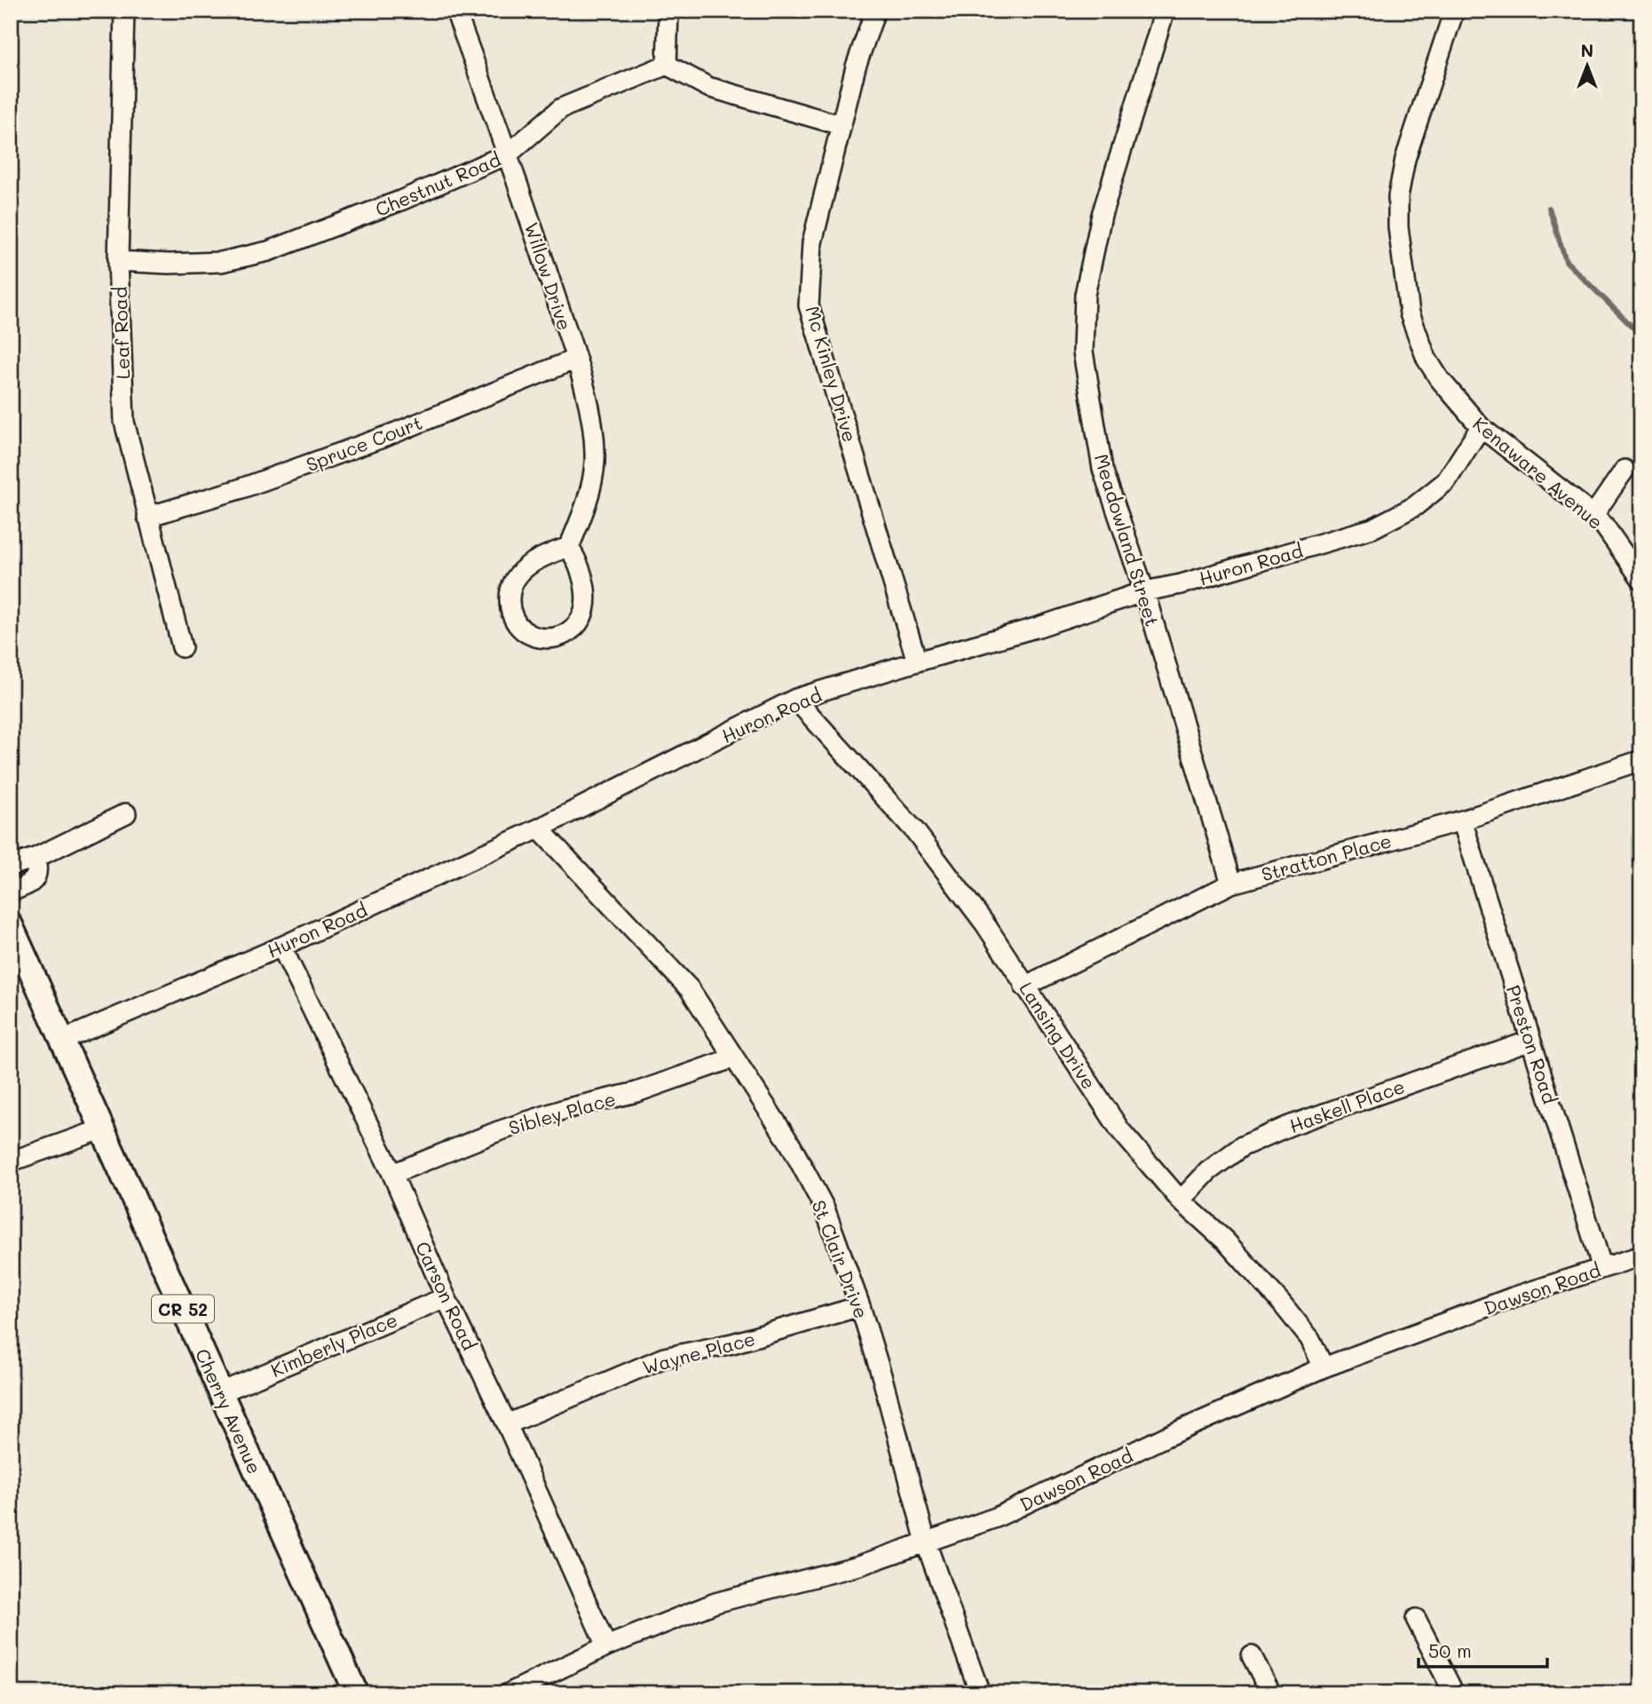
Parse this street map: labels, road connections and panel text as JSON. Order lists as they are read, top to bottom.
{
  "streets": {
    "main road": ["CR 52", "Cherry Avenue"],
    "street": [
      "Chestnut Road",
      "Willow Drive",
      "Leaf Road",
      "Mc Kinley Drive",
      "Spruce Court",
      "Kenaware Avenue",
      "Meadowland Street",
      "Huron Road",
      "Stratton Place",
      "Lansing Drive",
      "Preston Road",
      "Haskell Place",
      "Sibley Place",
      "St Clair Drive",
      "Dawson Road",
      "Carson Road",
      "Kimberly Place",
      "Wayne Place"
    ]
  },
  "crossings": [
    ["Chestnut Road", "Willow Drive"],
    ["Chestnut Road", "Leaf Road"],
    ["Willow Drive", "Spruce Court"],
    ["Leaf Road", "Spruce Court"],
    ["Mc Kinley Drive", "Huron Road"],
    ["Kenaware Avenue", "Huron Road"],
    ["Meadowland Street", "Huron Road"],
    ["Meadowland Street", "Stratton Place"],
    ["Huron Road", "Lansing Drive"],
    ["Huron Road", "St Clair Drive"],
    ["Huron Road", "Carson Road"],
    ["Huron Road", "Cherry Avenue"],
    ["Stratton Place", "Lansing Drive"],
    ["Stratton Place", "Preston Road"],
    ["Lansing Drive", "Haskell Place"],
    ["Lansing Drive", "Dawson Road"],
    ["Preston Road", "Haskell Place"],
    ["Preston Road", "Dawson Road"],
    ["Sibley Place", "St Clair Drive"],
    ["Sibley Place", "Carson Road"],
    ["St Clair Drive", "Dawson Road"],
    ["St Clair Drive", "Wayne Place"],
    ["Dawson Road", "Carson Road"],
    ["Carson Road", "Kimberly Place"],
    ["Carson Road", "Wayne Place"],
    ["Kimberly Place", "Cherry Avenue"]
  ],
  "scale_bar": "50 m",
  "north": "top"
}
